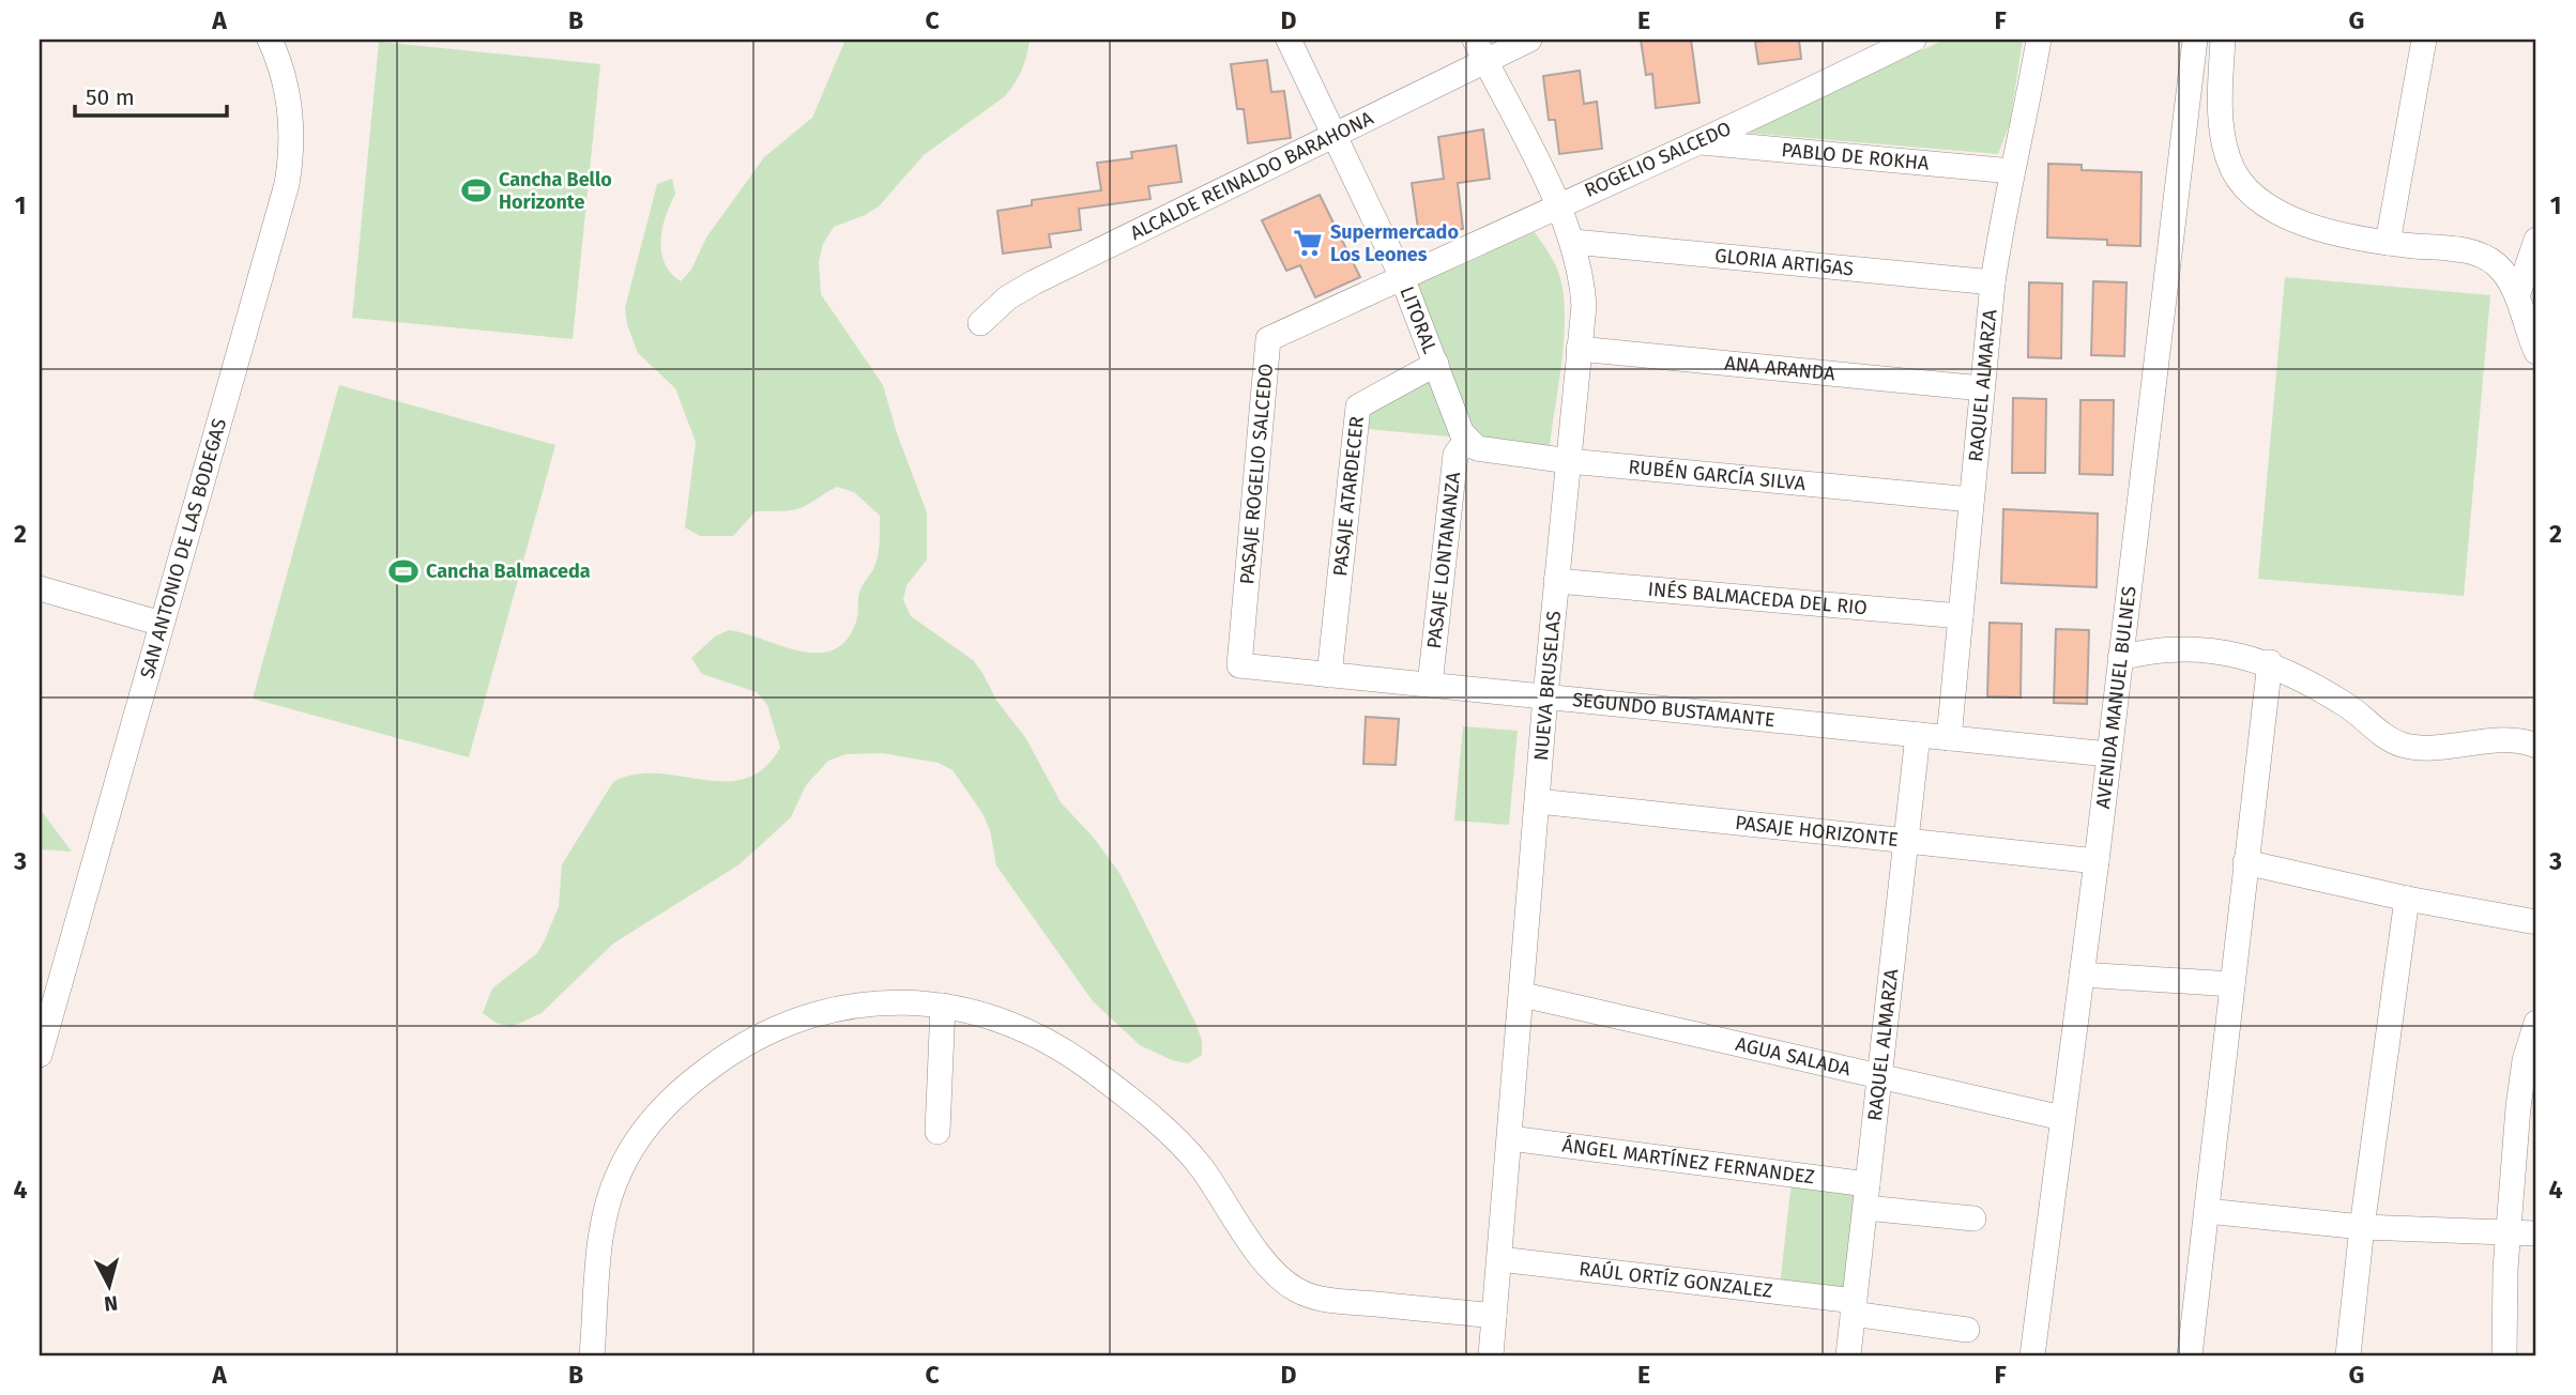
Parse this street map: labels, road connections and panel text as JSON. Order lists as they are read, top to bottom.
{
  "streets": {
    "street": [
      "PABLO DE ROKHA",
      "ROGELIO SALCEDO",
      "ALCALDE REINALDO BARAHONA",
      "GLORIA ARTIGAS",
      "LITORAL",
      "ANA ARANDA",
      "RAQUEL ALMARZA",
      "PASAJE ROGELIO SALCEDO",
      "RUBÉN GARCÍA SILVA",
      "PASAJE ATARDECER",
      "SAN ANTONIO DE LAS BODEGAS",
      "PASAJE LONTANANZA",
      "INÉS BALMACEDA DEL RIO",
      "NUEVA BRUSELAS",
      "AVENIDA MANUEL BULNES",
      "SEGUNDO BUSTAMANTE",
      "PASAJE HORIZONTE",
      "AGUA SALADA",
      "ÁNGEL MARTÍNEZ FERNANDEZ",
      "RAÚL ORTÍZ GONZALEZ"
    ]
  },
  "crossings": [
    ["PABLO DE ROKHA", "ROGELIO SALCEDO"],
    ["PABLO DE ROKHA", "RAQUEL ALMARZA"],
    ["ROGELIO SALCEDO", "LITORAL"],
    ["ROGELIO SALCEDO", "PASAJE ROGELIO SALCEDO"],
    ["ROGELIO SALCEDO", "NUEVA BRUSELAS"],
    ["ALCALDE REINALDO BARAHONA", "LITORAL"],
    ["ALCALDE REINALDO BARAHONA", "NUEVA BRUSELAS"],
    ["GLORIA ARTIGAS", "RAQUEL ALMARZA"],
    ["GLORIA ARTIGAS", "NUEVA BRUSELAS"],
    ["LITORAL", "PASAJE ROGELIO SALCEDO"],
    ["LITORAL", "RUBÉN GARCÍA SILVA"],
    ["LITORAL", "PASAJE ATARDECER"],
    ["LITORAL", "PASAJE LONTANANZA"],
    ["ANA ARANDA", "RAQUEL ALMARZA"],
    ["ANA ARANDA", "NUEVA BRUSELAS"],
    ["RAQUEL ALMARZA", "RUBÉN GARCÍA SILVA"],
    ["RAQUEL ALMARZA", "INÉS BALMACEDA DEL RIO"],
    ["RAQUEL ALMARZA", "SEGUNDO BUSTAMANTE"],
    ["RAQUEL ALMARZA", "PASAJE HORIZONTE"],
    ["RAQUEL ALMARZA", "AGUA SALADA"],
    ["RAQUEL ALMARZA", "ÁNGEL MARTÍNEZ FERNANDEZ"],
    ["RAQUEL ALMARZA", "RAÚL ORTÍZ GONZALEZ"],
    ["PASAJE ROGELIO SALCEDO", "SEGUNDO BUSTAMANTE"],
    ["RUBÉN GARCÍA SILVA", "PASAJE LONTANANZA"],
    ["RUBÉN GARCÍA SILVA", "NUEVA BRUSELAS"],
    ["PASAJE ATARDECER", "SEGUNDO BUSTAMANTE"],
    ["PASAJE LONTANANZA", "SEGUNDO BUSTAMANTE"],
    ["INÉS BALMACEDA DEL RIO", "NUEVA BRUSELAS"],
    ["NUEVA BRUSELAS", "SEGUNDO BUSTAMANTE"],
    ["NUEVA BRUSELAS", "PASAJE HORIZONTE"],
    ["NUEVA BRUSELAS", "AGUA SALADA"],
    ["NUEVA BRUSELAS", "ÁNGEL MARTÍNEZ FERNANDEZ"],
    ["NUEVA BRUSELAS", "RAÚL ORTÍZ GONZALEZ"],
    ["AVENIDA MANUEL BULNES", "SEGUNDO BUSTAMANTE"],
    ["AVENIDA MANUEL BULNES", "PASAJE HORIZONTE"],
    ["AVENIDA MANUEL BULNES", "AGUA SALADA"]
  ],
  "places": {
    "sports": ["Cancha Bello Horizonte", "Cancha Balmaceda"],
    "supermarket": ["Supermercado Los Leones"]
  },
  "scale_bar": "50 m",
  "north": "bottom",
  "grid": {
    "columns": [
      "A",
      "B",
      "C",
      "D",
      "E",
      "F",
      "G"
    ],
    "rows": [
      "1",
      "2",
      "3",
      "4"
    ]
  }
}
